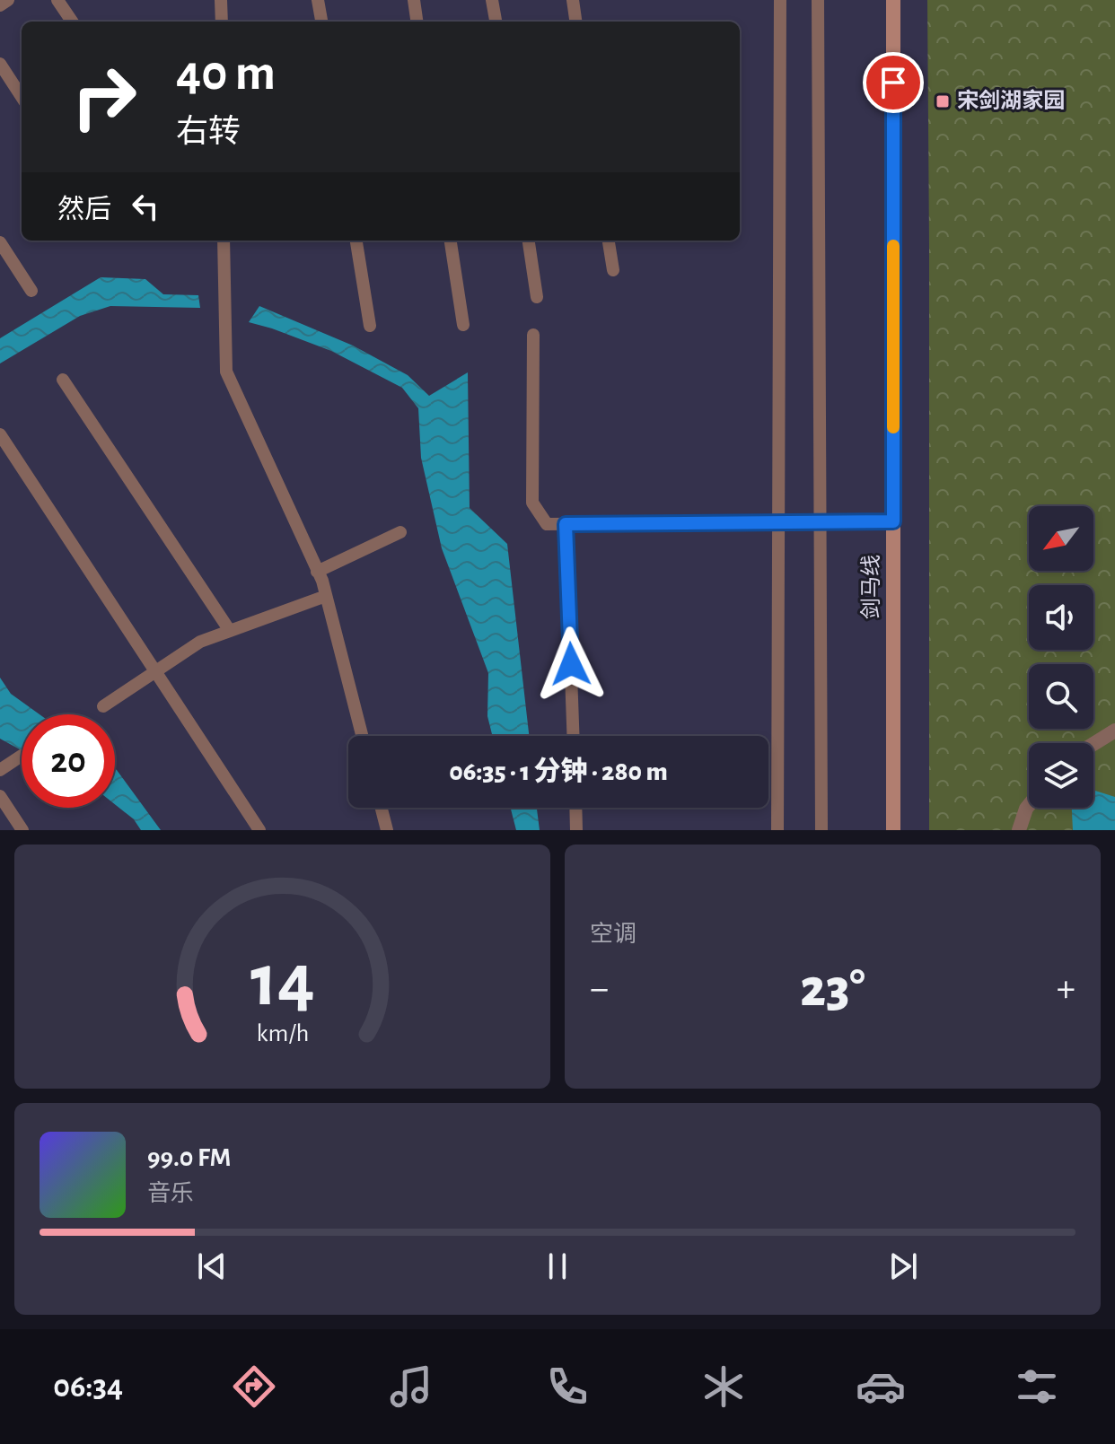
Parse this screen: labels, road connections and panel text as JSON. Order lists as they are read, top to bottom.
{
  "streets": {
    "main road": ["剑马线"]
  },
  "places": {
    "transit": ["宋剑湖家园"]
  },
  "north": "bottom left",
  "page": {
    "turn": ["40 m", "右转"],
    "then": "然后",
    "limit": "20",
    "trip": "06:35 · 1 分钟 · 280 m",
    "tile": "空调",
    "heat": ["−", "23°", "+"],
    "song": ["99.0 FM", "音乐"],
    "tabs": "06:34",
    "gauge": ["14", "km/h"]
  }
}
